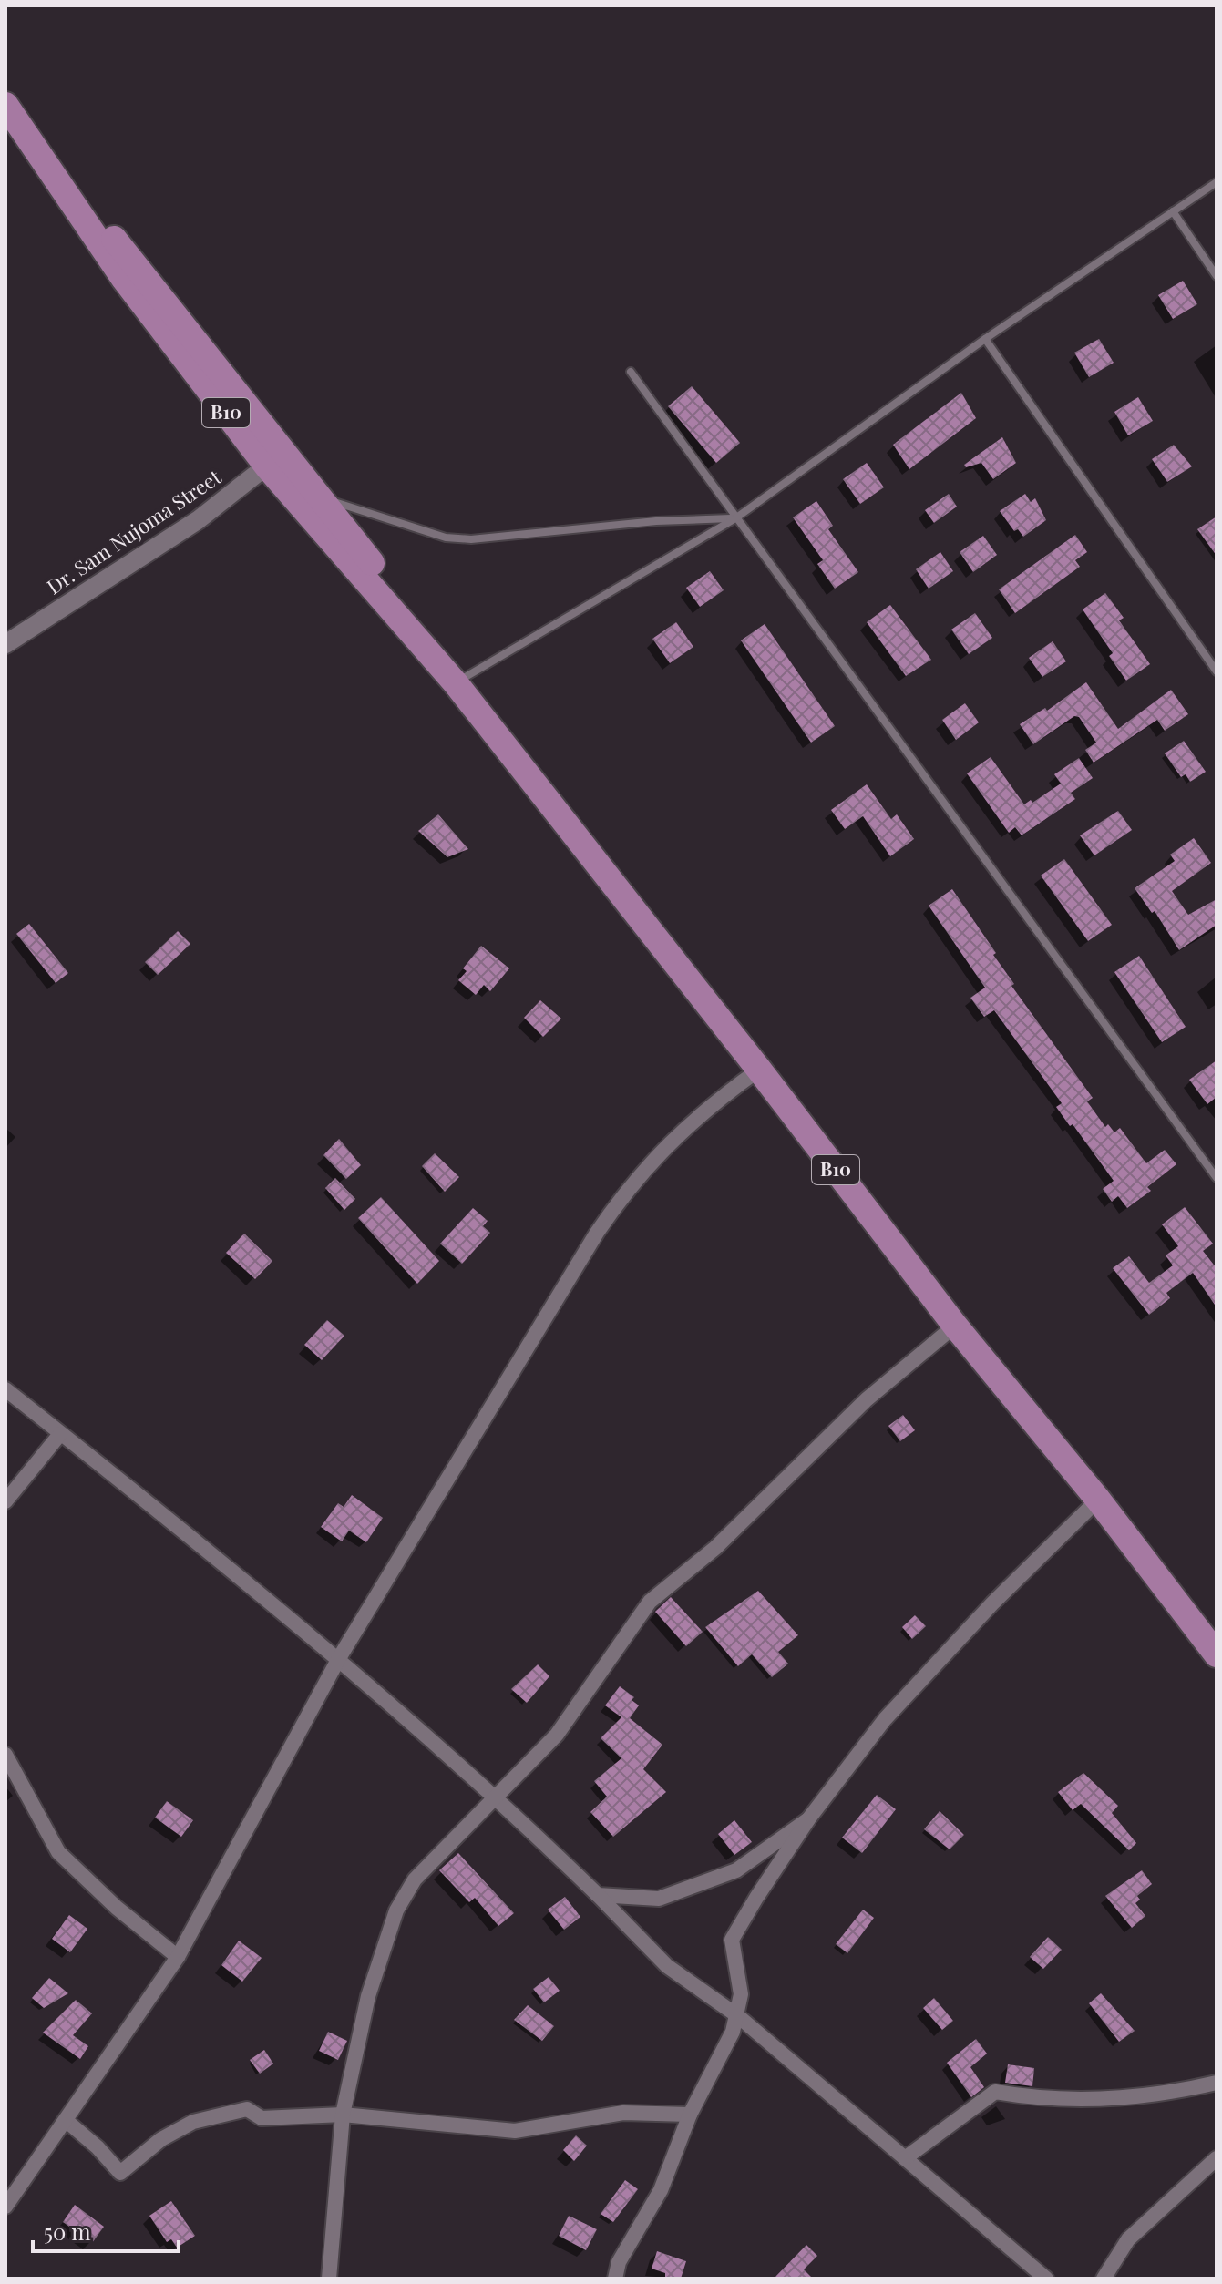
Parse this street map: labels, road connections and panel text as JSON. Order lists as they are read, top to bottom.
{
  "streets": {
    "highway": ["B10"],
    "street": ["Dr. Sam Nujoma Street"]
  },
  "crossings": [
    ["B10", "Dr. Sam Nujoma Street"]
  ],
  "scale_bar": "50 m"
}
